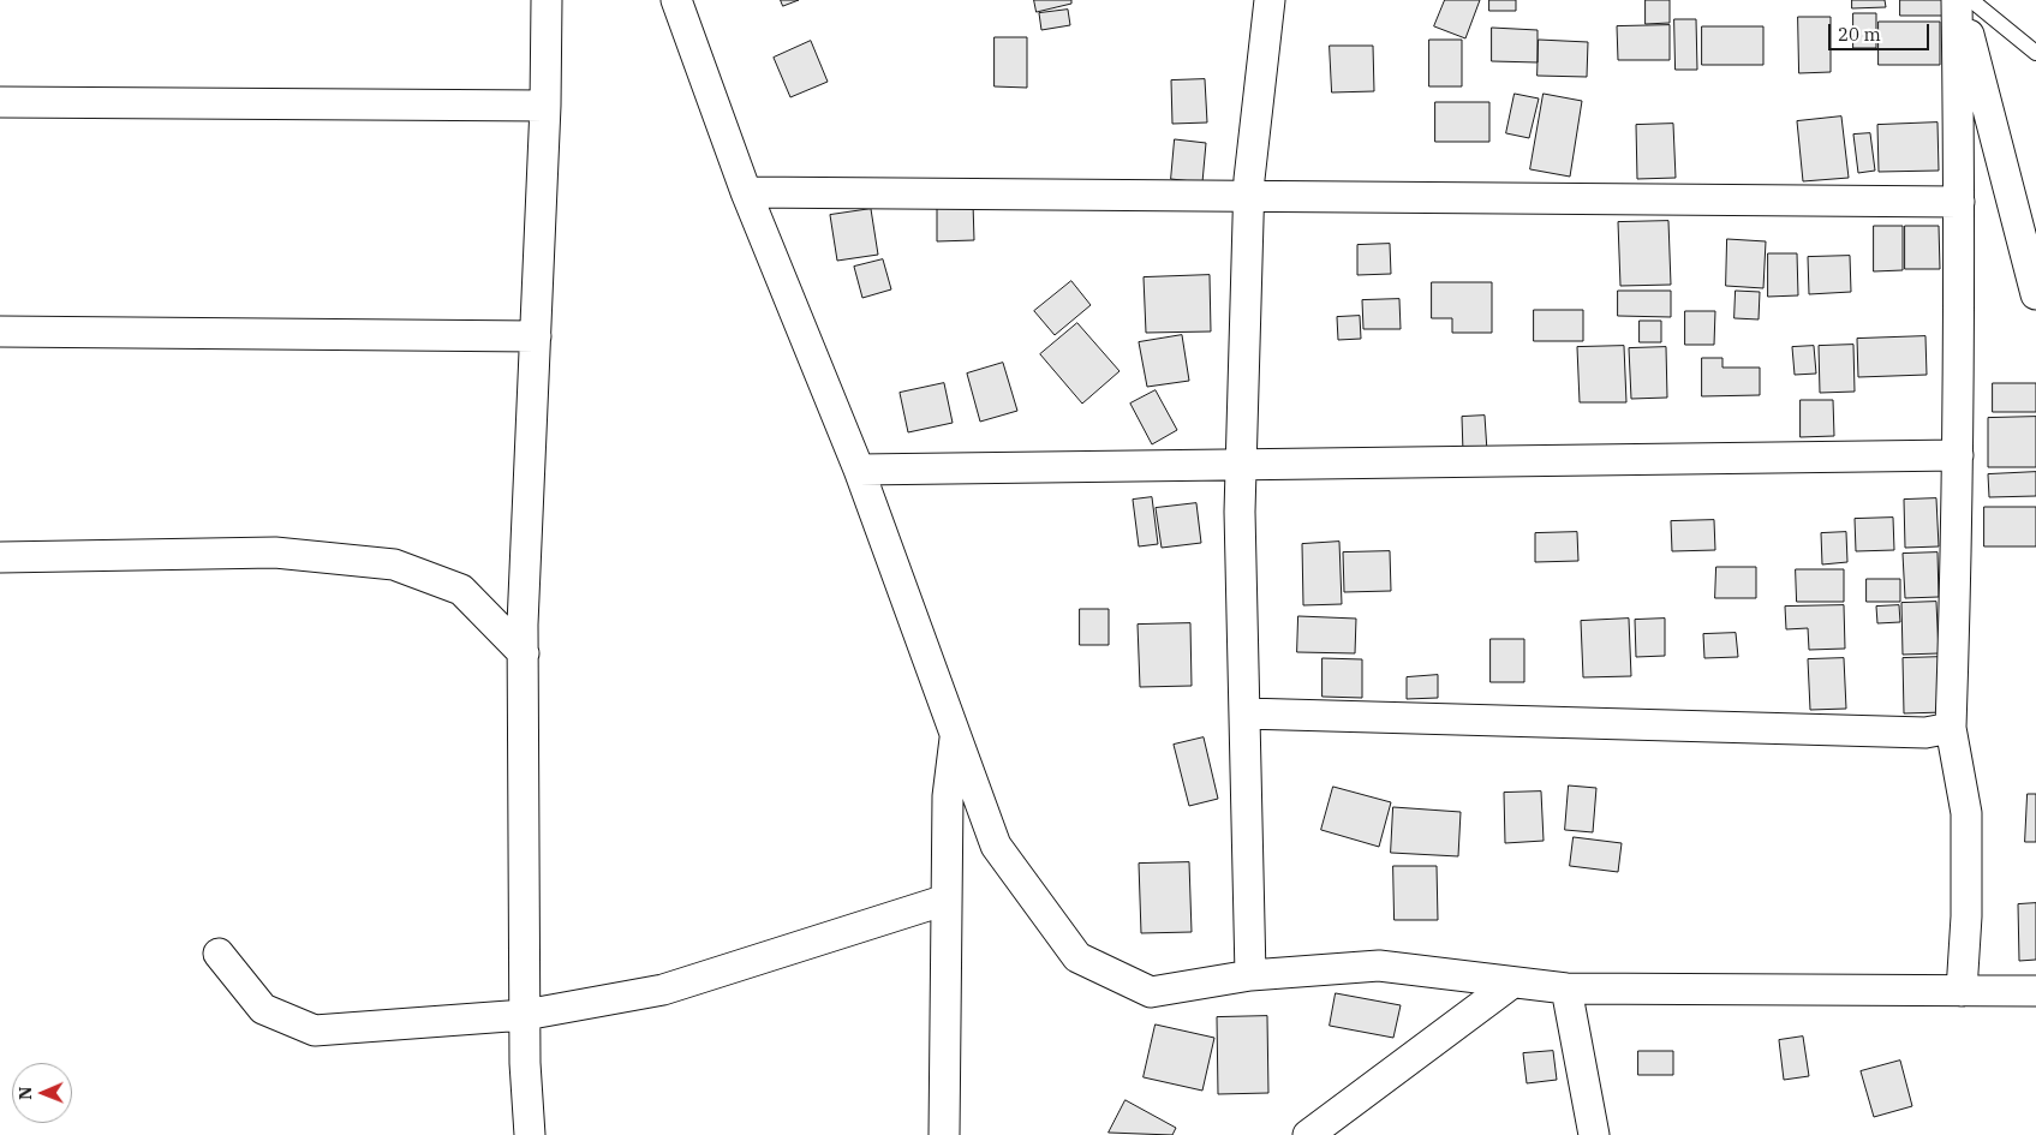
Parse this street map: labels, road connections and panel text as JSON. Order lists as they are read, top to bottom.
{
  "scale_bar": "20 m",
  "north": "left"
}
